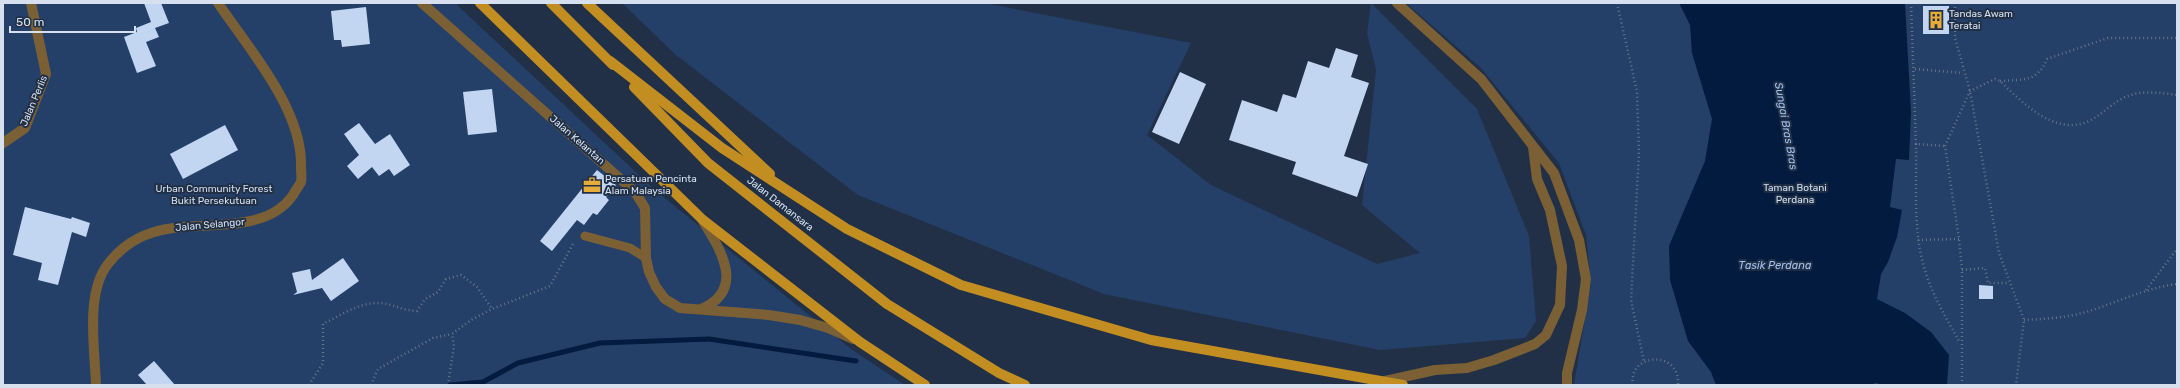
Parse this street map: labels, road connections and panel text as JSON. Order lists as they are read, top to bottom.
{
  "streets": {
    "main road": ["Jalan Damansara"],
    "street": ["Jalan Perlis", "Jalan Kelantan", "Jalan Selangor"]
  },
  "water": ["Sungai Bras Bras", "Tasik Perdana"],
  "parks": ["Taman Botani Perdana", "Urban Community Forest Bukit Persekutuan"],
  "places": {
    "building": ["Tandas Awam Teratai"],
    "office": ["Persatuan Pencinta Alam Malaysia"]
  },
  "scale_bar": "50 m"
}
